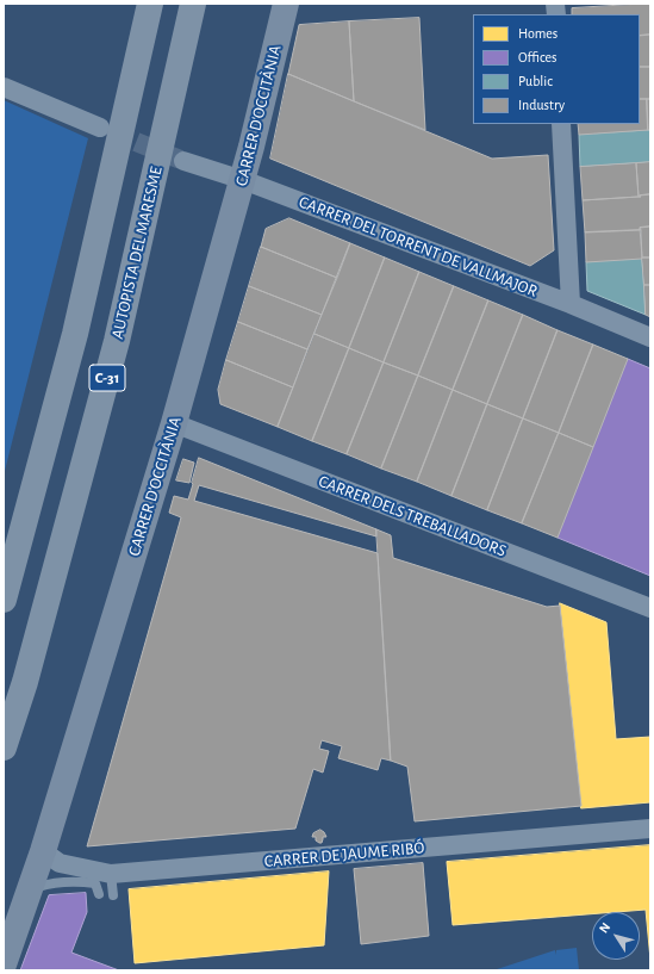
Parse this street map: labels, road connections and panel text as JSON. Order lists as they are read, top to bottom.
{
  "streets": {
    "highway": ["AUTOPISTA DEL MARESME", "C-31"],
    "street": [
      "CARRER D'OCCITÀNIA",
      "CARRER DEL TORRENT DE VALLMAJOR",
      "CARRER DELS TREBALLADORS",
      "CARRER DE JAUME RIBÓ"
    ]
  },
  "crossings": [
    ["CARRER D'OCCITÀNIA", "CARRER DEL TORRENT DE VALLMAJOR"],
    ["CARRER D'OCCITÀNIA", "CARRER DELS TREBALLADORS"],
    ["CARRER D'OCCITÀNIA", "CARRER DE JAUME RIBÓ"]
  ],
  "legend": [
    "Homes",
    "Offices",
    "Public",
    "Industry"
  ],
  "north": "top left"
}
